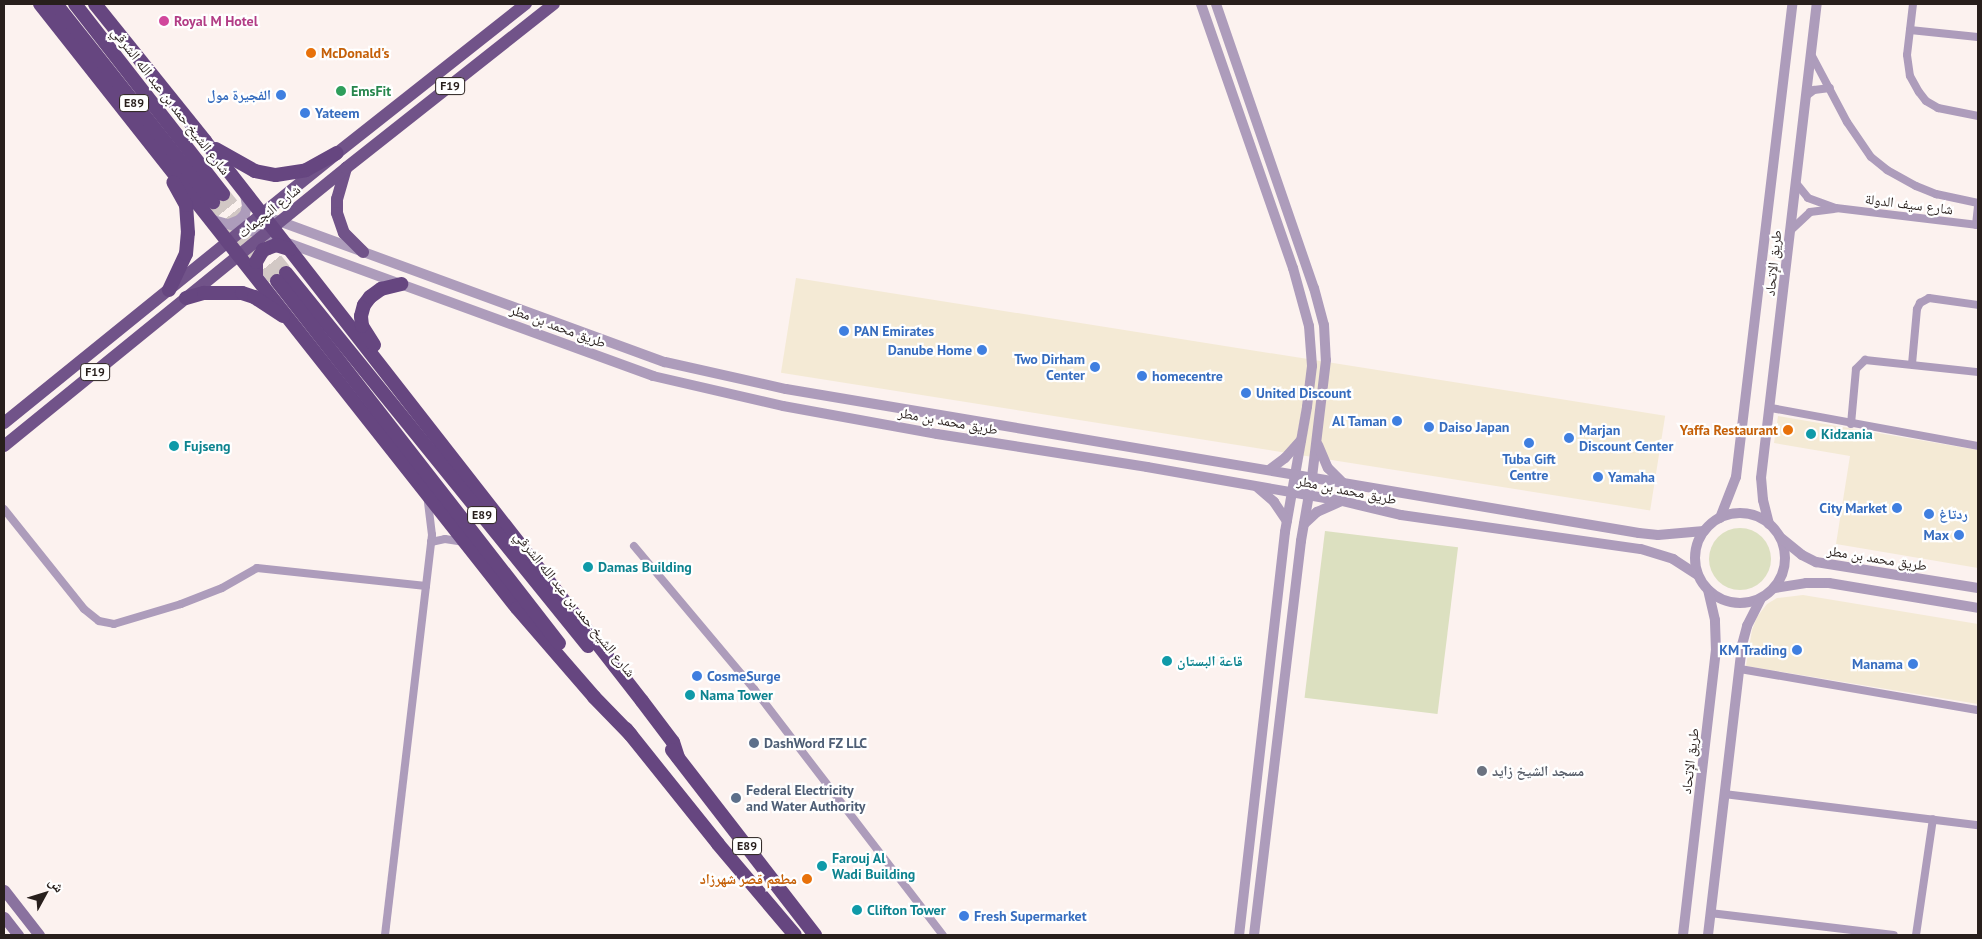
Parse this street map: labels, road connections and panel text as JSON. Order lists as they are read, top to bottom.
{
  "streets": {
    "highway": ["شارع الشيخ حمد بن عبد الله الشرقي", "E89"],
    "main road": ["F19", "شارع النجيمات"],
    "street": ["شارع سيف الدولة", "طريق اﻹتحاد", "طريق محمد بن مطر"]
  },
  "crossings": [
    ["شارع سيف الدولة", "طريق اﻹتحاد"],
    ["شارع النجيمات", "طريق محمد بن مطر"],
    ["طريق اﻹتحاد", "طريق محمد بن مطر"]
  ],
  "places": [
    "Royal M Hotel",
    "McDonald's",
    "EmsFit",
    "الفجيرة مول",
    "Yateem",
    "PAN Emirates",
    "Danube Home",
    "Two Dirham Center",
    "homecentre",
    "United Discount",
    "Al Taman",
    "Daiso Japan",
    "Yaffa Restaurant",
    "Kidzania",
    "Marjan Discount Center",
    "Tuba Gift Centre",
    "Fujseng",
    "Yamaha",
    "City Market",
    "ردتاغ",
    "Max",
    "Damas Building",
    "KM Trading",
    "قاعة البستان",
    "Manama",
    "CosmeSurge",
    "Nama Tower",
    "DashWord FZ LLC",
    "مسجد الشيخ زايد",
    "Federal Electricity and Water Authority",
    "Farouj Al Wadi Building",
    "مطعم قصر شهرزاد",
    "Clifton Tower",
    "Fresh Supermarket"
  ],
  "north": "top right"
}
